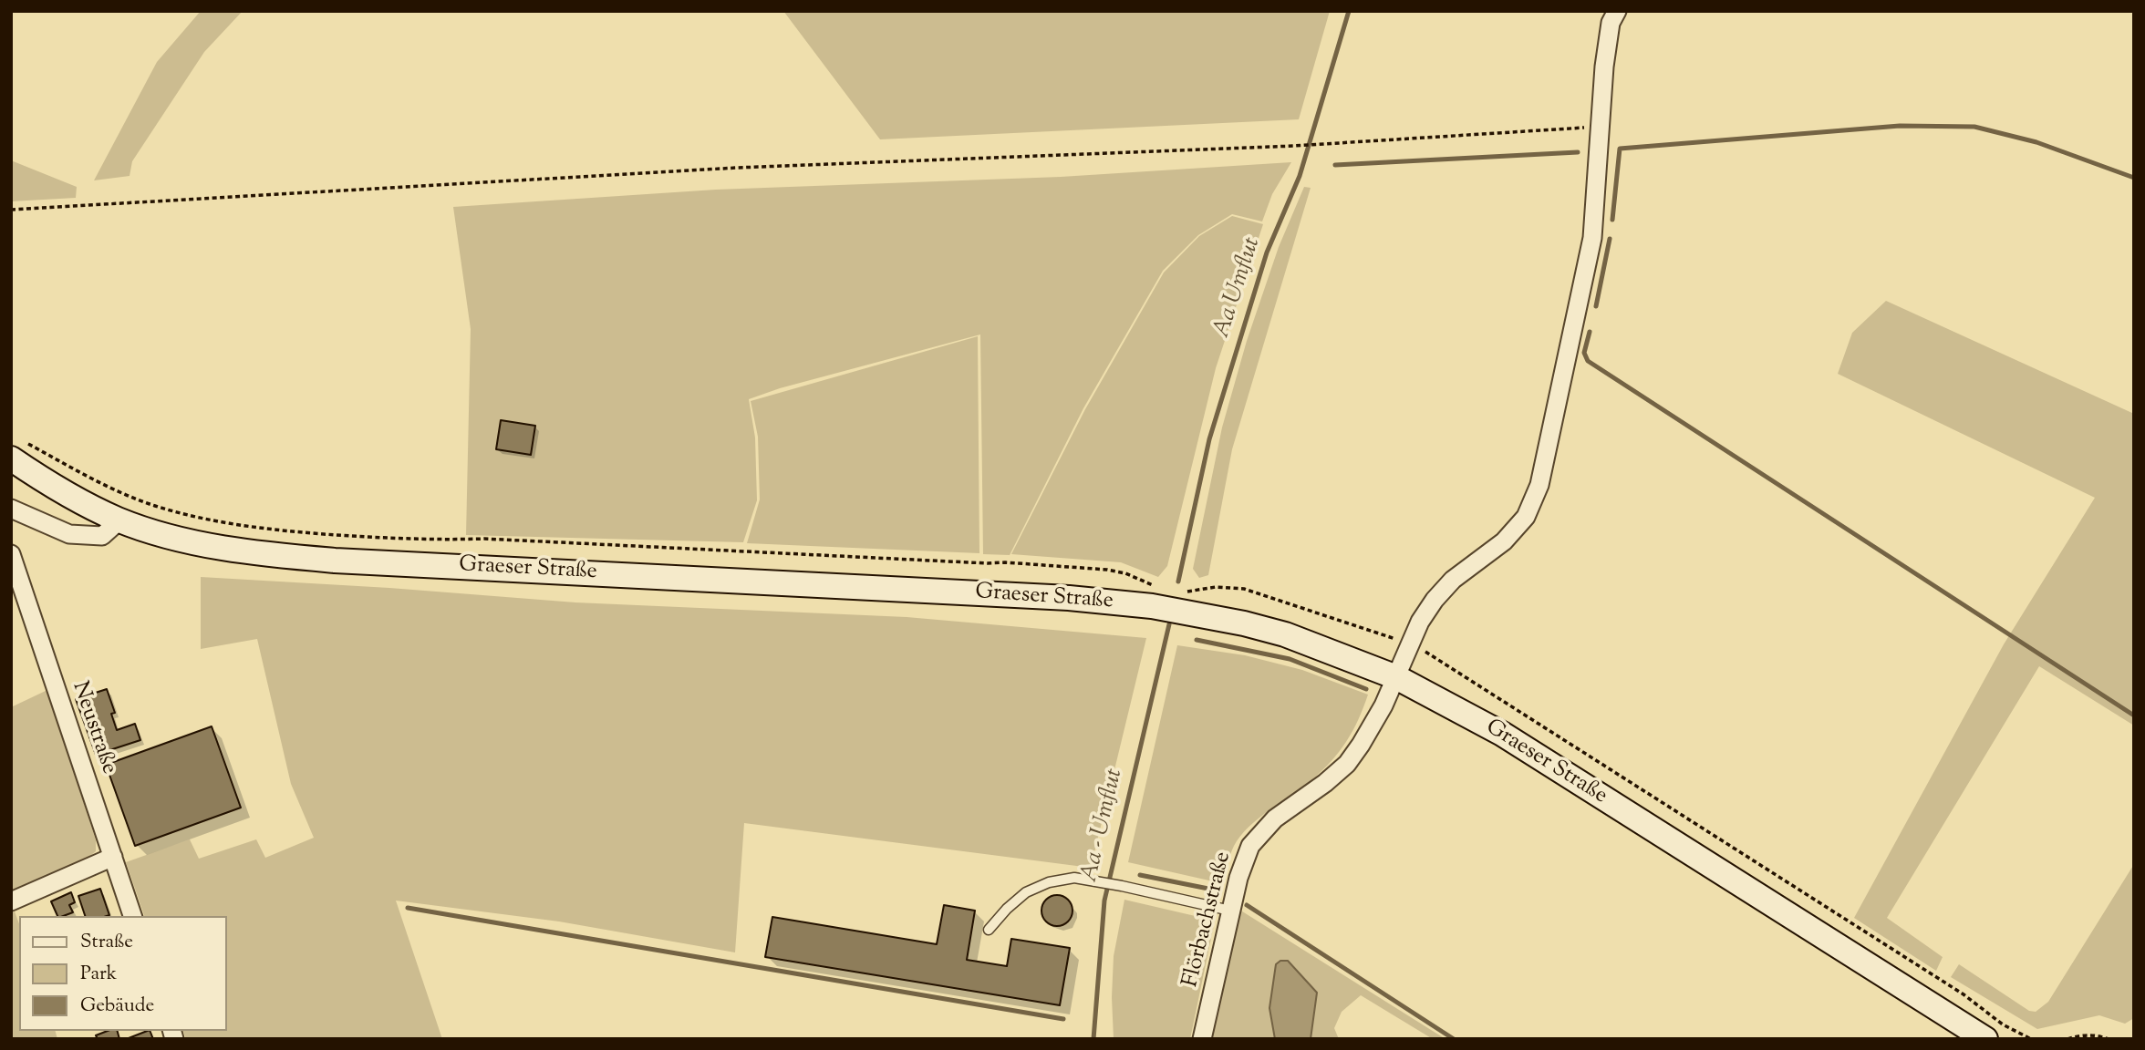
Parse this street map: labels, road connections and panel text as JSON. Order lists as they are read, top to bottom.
{
  "streets": {
    "main road": ["Graeser Straße"],
    "street": ["Neustraße", "Flörbachstraße"]
  },
  "crossings": [
    ["Graeser Straße", "Flörbachstraße"]
  ],
  "water": ["Aa Umflut", "Aa - Umflut"],
  "legend": ["Straße", "Park", "Gebäude"]
}
